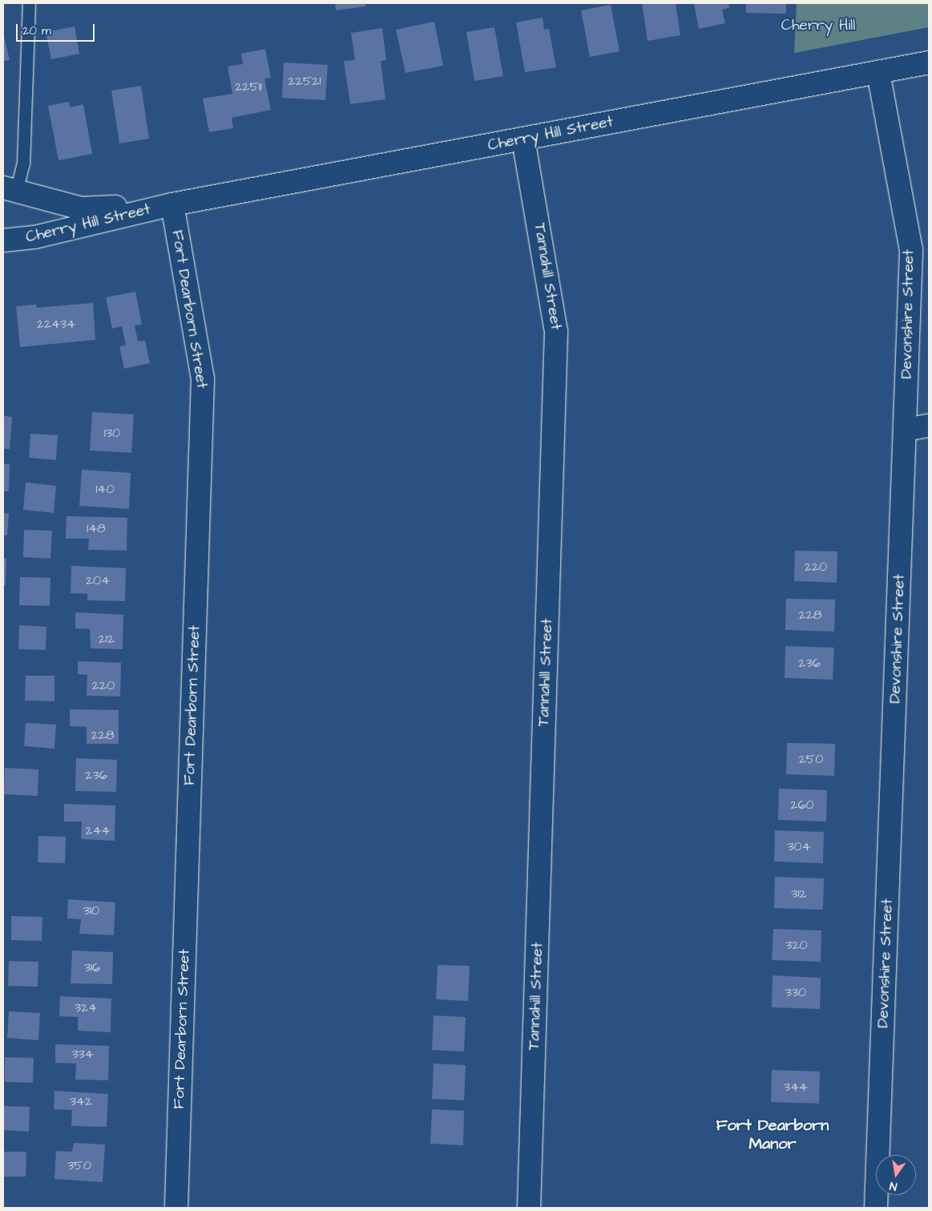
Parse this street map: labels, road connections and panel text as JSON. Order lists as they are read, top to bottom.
{
  "streets": {
    "street": [
      "Cherry Hill Street",
      "Tannahill Street",
      "Fort Dearborn Street",
      "Devonshire Street"
    ]
  },
  "crossings": [
    ["Cherry Hill Street", "Tannahill Street"],
    ["Cherry Hill Street", "Fort Dearborn Street"],
    ["Cherry Hill Street", "Devonshire Street"]
  ],
  "districts": ["Fort Dearborn Manor"],
  "parks": ["Cherry Hill"],
  "house_numbers": [
    "22521",
    "22511",
    "22434",
    "130",
    "140",
    "148",
    "220",
    "204",
    "228",
    "212",
    "236",
    "220",
    "228",
    "250",
    "236",
    "260",
    "244",
    "304",
    "312",
    "310",
    "320",
    "316",
    "330",
    "324",
    "334",
    "344",
    "342",
    "350"
  ],
  "scale_bar": "20 m",
  "north": "bottom"
}
